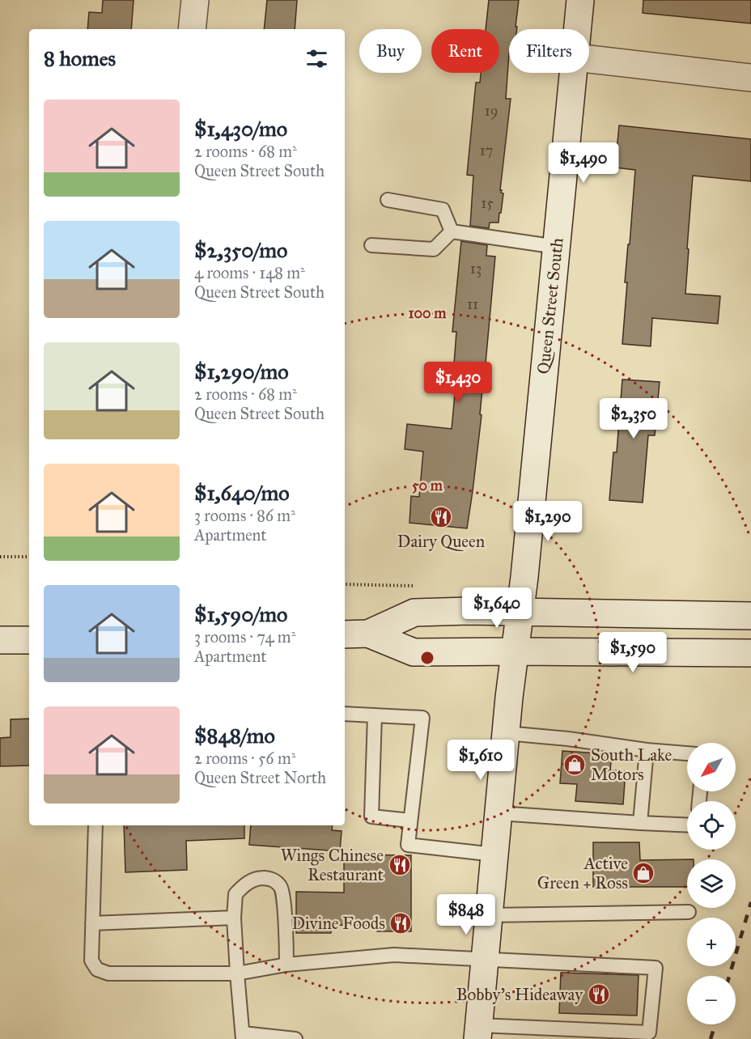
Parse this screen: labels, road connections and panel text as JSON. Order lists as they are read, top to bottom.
{
  "streets": {
    "main road": ["Queen Street South"]
  },
  "places": {
    "restaurant": [
      "Dairy Queen",
      "Wings Chinese Restaurant",
      "Divine Foods",
      "Bobby's Hideaway"
    ],
    "shop": ["South Lake Motors", "Active Green + Ross"]
  },
  "house_numbers": [
    "19",
    "17",
    "15",
    "13",
    "11"
  ],
  "north": "bottom left",
  "page": {
    "chip": ["Buy", "Rent", "Filters"],
    "heading": "8 homes",
    "list": [
      {
        "name": "$1,430/mo",
        "note": "2 rooms · 68 m² · Queen Street South"
      },
      {
        "name": "$2,350/mo",
        "note": "4 rooms · 148 m² · Queen Street South"
      },
      {
        "name": "$1,290/mo",
        "note": "2 rooms · 68 m² · Queen Street South"
      },
      {
        "name": "$1,640/mo",
        "note": "3 rooms · 86 m² · Apartment"
      },
      {
        "name": "$1,590/mo",
        "note": "3 rooms · 74 m² · Apartment"
      },
      {
        "name": "$848/mo",
        "note": "2 rooms · 56 m² · Queen Street North"
      }
    ],
    "price": [
      "$1,490",
      "$1,430",
      "$2,350",
      "$1,290",
      "$1,640",
      "$1,590",
      "$1,610",
      "$848"
    ],
    "map_buttons": ["+", "−"]
  },
  "rings": ["100 m", "50 m"]
}
